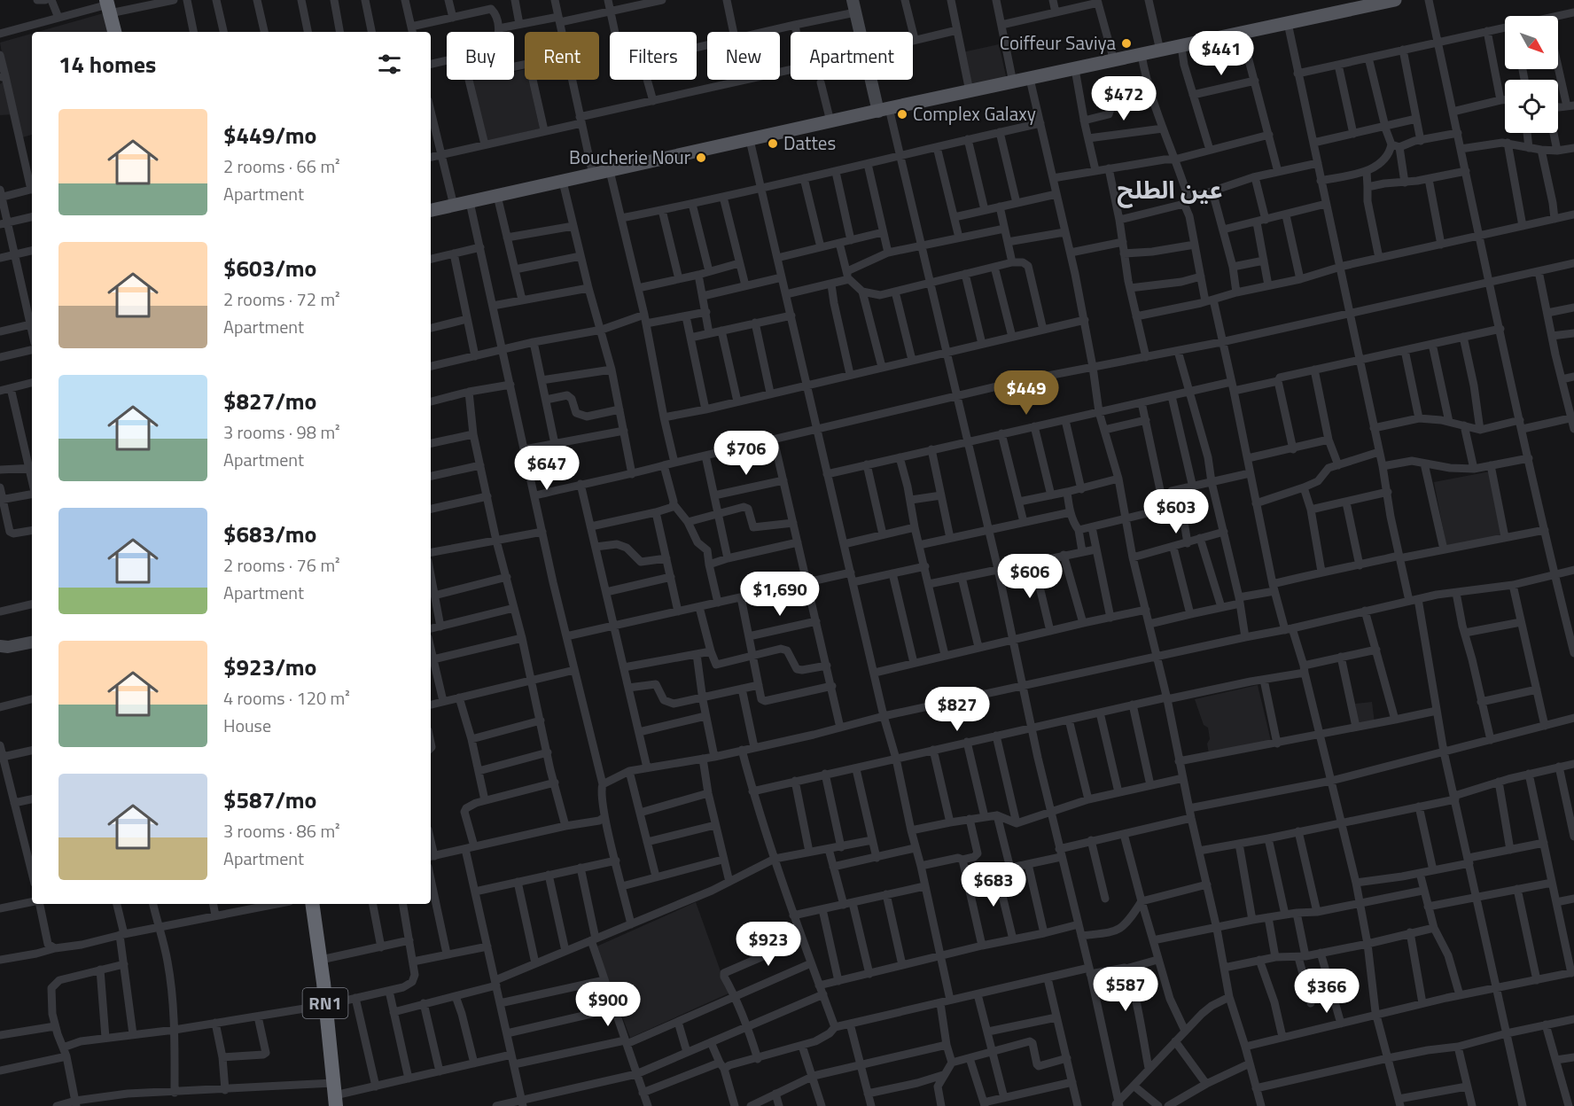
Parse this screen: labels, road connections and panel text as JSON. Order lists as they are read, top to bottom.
{
  "streets": {
    "highway": ["RN1"]
  },
  "districts": ["عين الطلح"],
  "places": [
    "Coiffeur Saviya",
    "Complex Galaxy",
    "Dattes",
    "Boucherie Nour"
  ],
  "north": "bottom right",
  "page": {
    "price": [
      "$441",
      "$472",
      "$449",
      "$706",
      "$647",
      "$603",
      "$606",
      "$1,690",
      "$827",
      "$683",
      "$923",
      "$587",
      "$366",
      "$900"
    ],
    "chip": [
      "Buy",
      "Rent",
      "Filters",
      "New",
      "Apartment"
    ],
    "heading": "14 homes",
    "list": [
      {
        "name": "$449/mo",
        "note": "2 rooms · 66 m² · Apartment"
      },
      {
        "name": "$603/mo",
        "note": "2 rooms · 72 m² · Apartment"
      },
      {
        "name": "$827/mo",
        "note": "3 rooms · 98 m² · Apartment"
      },
      {
        "name": "$683/mo",
        "note": "2 rooms · 76 m² · Apartment"
      },
      {
        "name": "$923/mo",
        "note": "4 rooms · 120 m² · House"
      },
      {
        "name": "$587/mo",
        "note": "3 rooms · 86 m² · Apartment"
      }
    ]
  }
}
